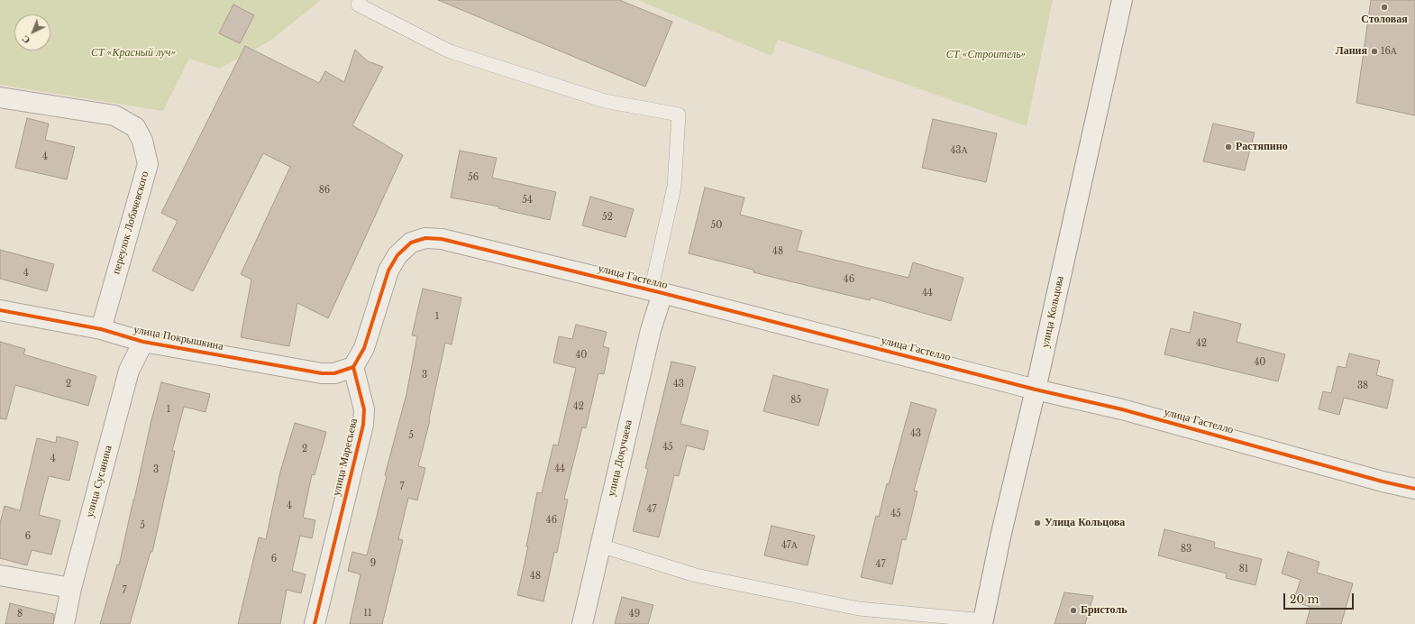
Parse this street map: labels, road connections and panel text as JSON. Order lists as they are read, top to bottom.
{
  "streets": {
    "street": [
      "переулок Лобачевского",
      "улица Гастелло",
      "улица Кольцова",
      "улица Покрышкина",
      "улица Маресьева",
      "улица Докучаева",
      "улица Сусанина"
    ]
  },
  "crossings": [
    ["переулок Лобачевского", "улица Покрышкина"],
    ["улица Гастелло", "улица Кольцова"],
    ["улица Гастелло", "улица Покрышкина"],
    ["улица Гастелло", "улица Маресьева"],
    ["улица Гастелло", "улица Докучаева"],
    ["улица Покрышкина", "улица Маресьева"],
    ["улица Покрышкина", "улица Сусанина"]
  ],
  "parks": ["СТ «Красный луч»", "СТ «Строитель»"],
  "places": [
    "Столовая",
    "Лания",
    "Растяпино",
    "Улица Кольцова",
    "Бристоль"
  ],
  "house_numbers": [
    "16А",
    "43А",
    "4",
    "56",
    "86",
    "54",
    "52",
    "50",
    "48",
    "4",
    "46",
    "44",
    "1",
    "42",
    "40",
    "40",
    "3",
    "2",
    "43",
    "38",
    "85",
    "42",
    "1",
    "43",
    "5",
    "45",
    "2",
    "4",
    "44",
    "3",
    "7",
    "4",
    "47",
    "45",
    "46",
    "5",
    "6",
    "47А",
    "83",
    "6",
    "9",
    "47",
    "81",
    "48",
    "7",
    "11",
    "8",
    "49"
  ],
  "scale_bar": "20 m",
  "north": "bottom left"
}
